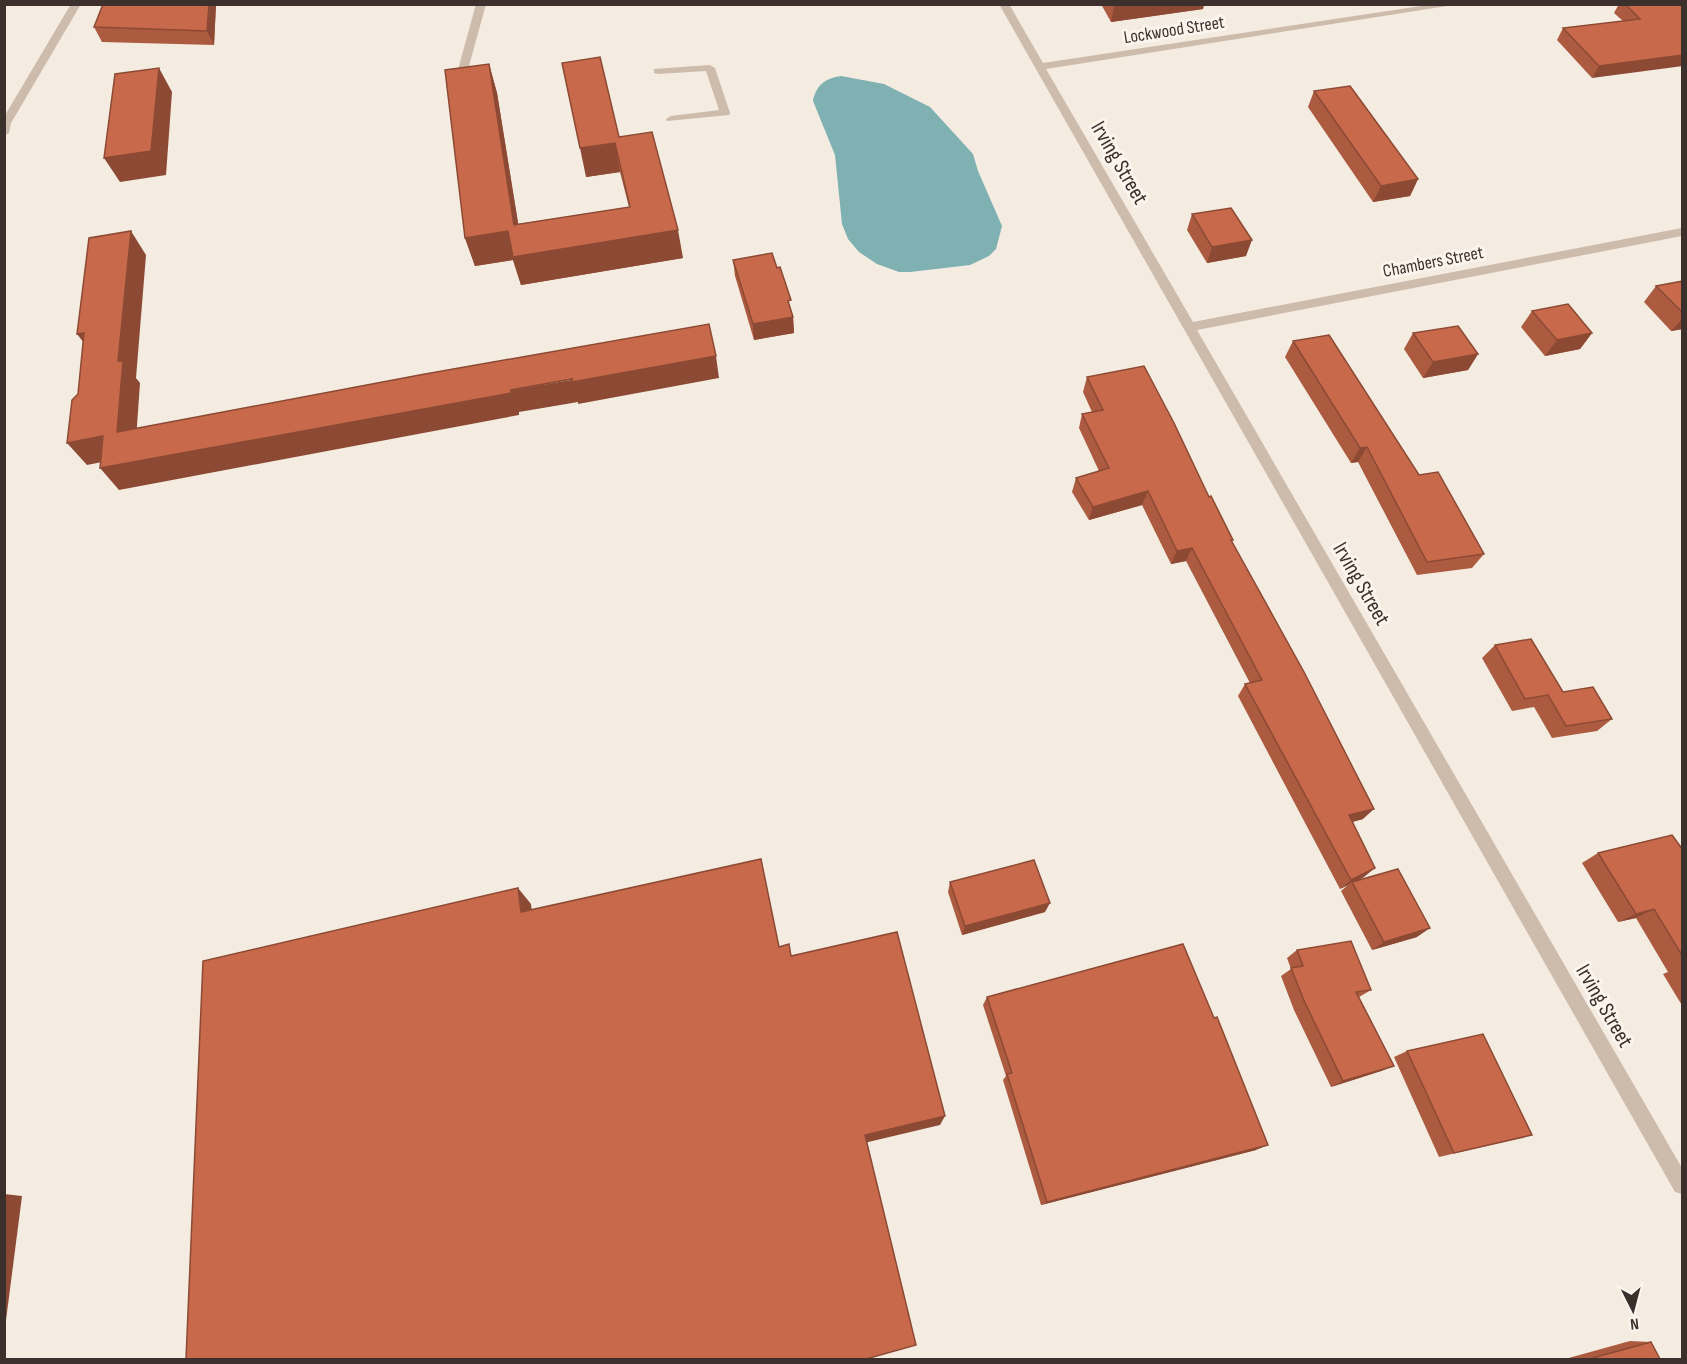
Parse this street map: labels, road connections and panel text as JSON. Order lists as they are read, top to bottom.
{
  "streets": {
    "street": ["Lockwood Street", "Irving Street", "Chambers Street"]
  },
  "crossings": [
    ["Lockwood Street", "Irving Street"],
    ["Irving Street", "Chambers Street"]
  ],
  "north": "bottom"
}
